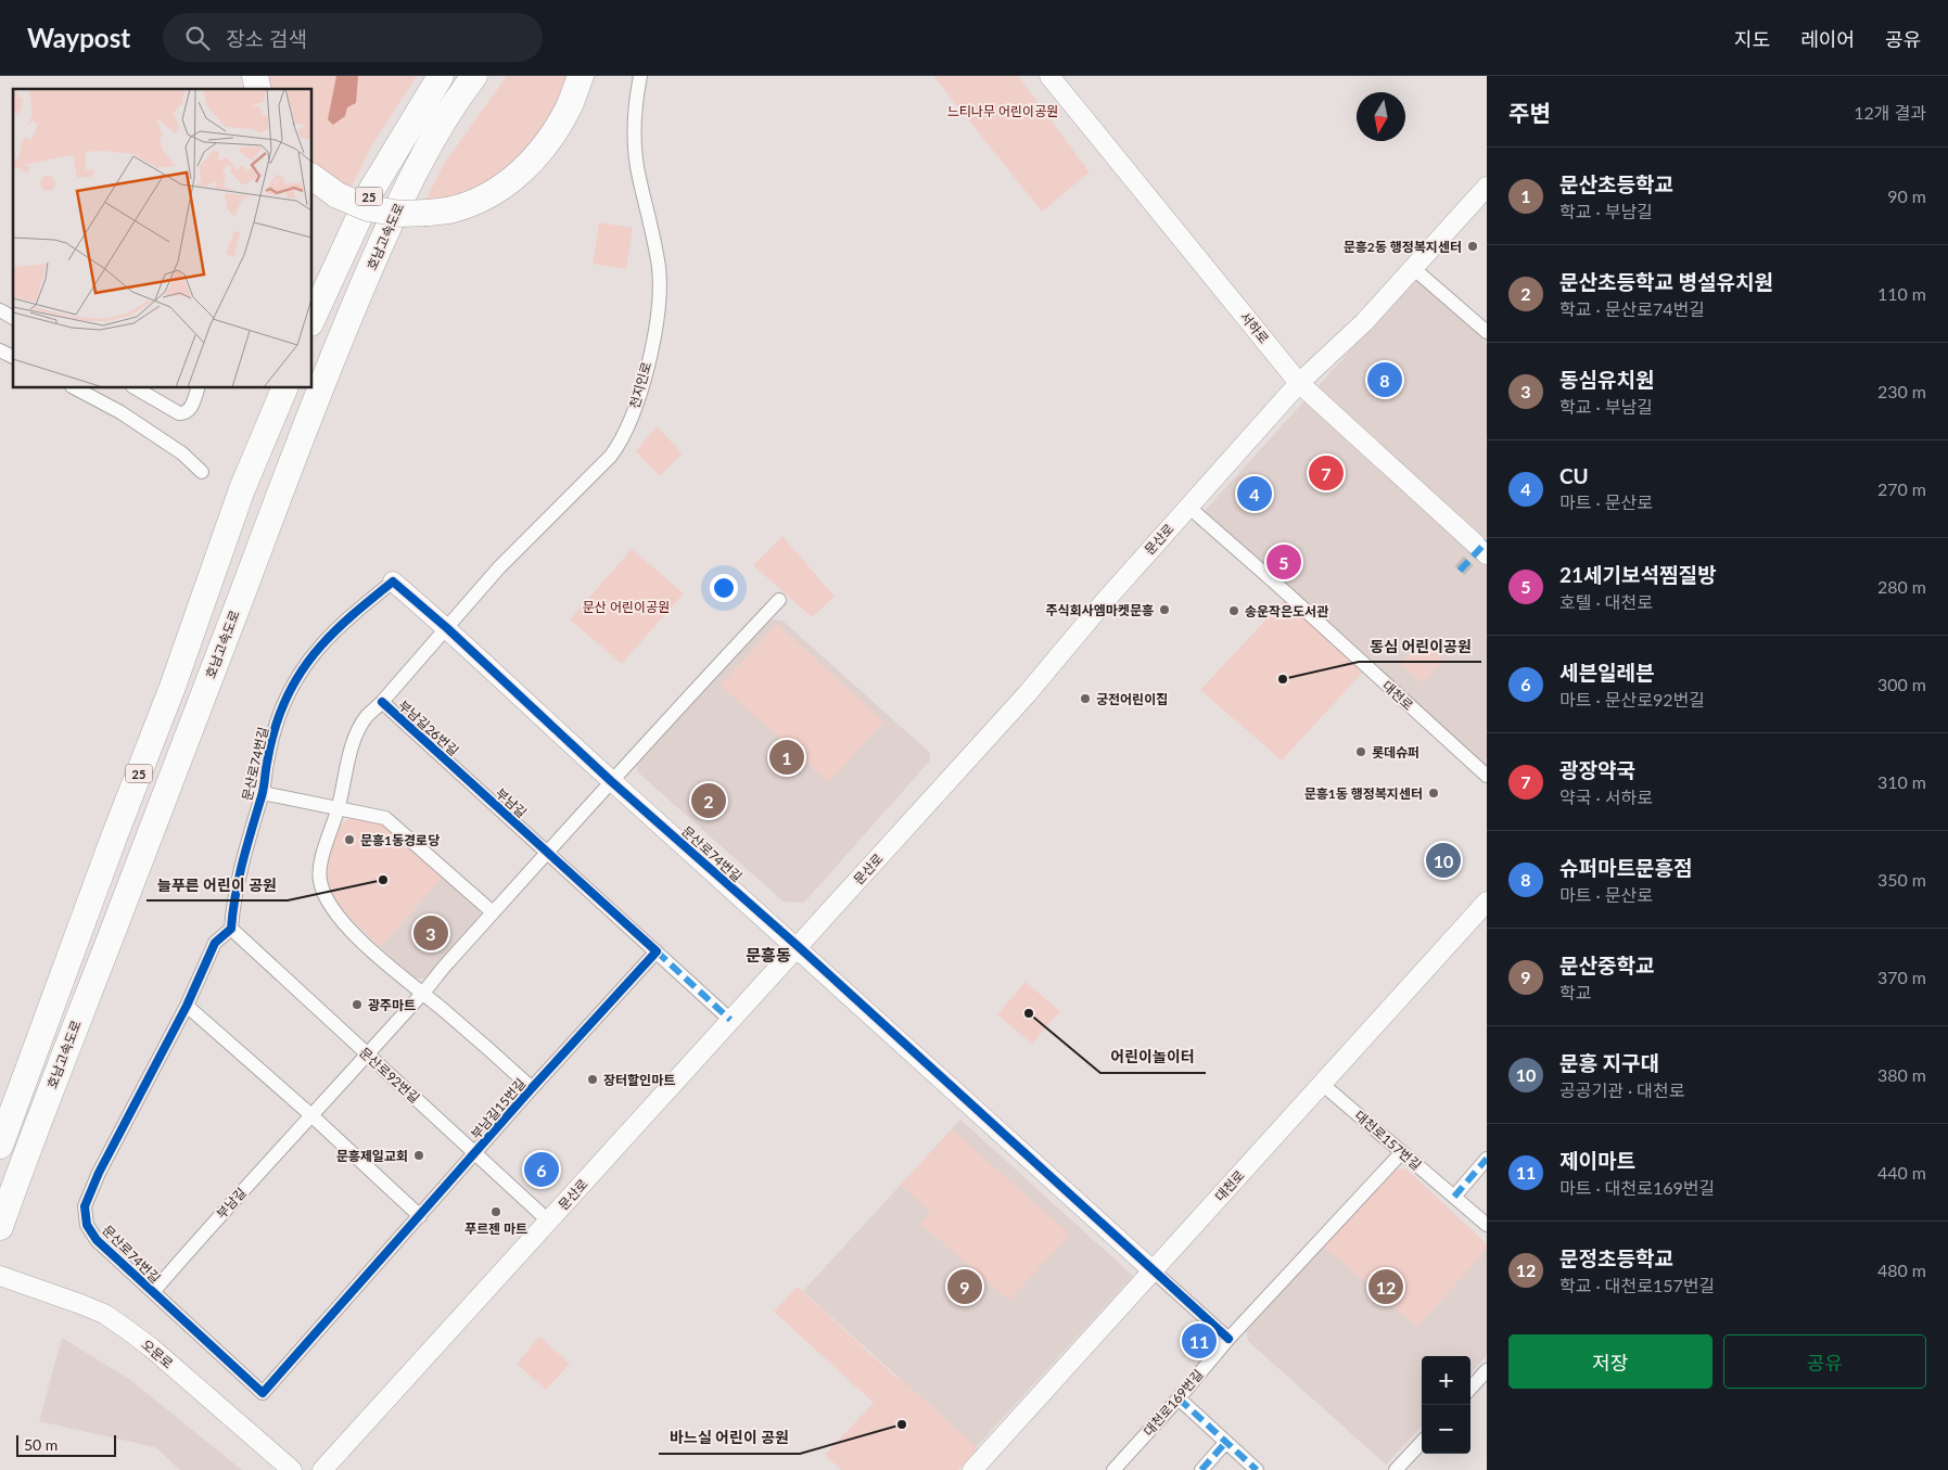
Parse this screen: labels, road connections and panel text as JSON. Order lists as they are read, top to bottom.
{
  "streets": {
    "highway": ["25", "호남고속도로"],
    "street": [
      "서하로",
      "천지인로",
      "문산로",
      "대천로",
      "부남길26번길",
      "문산로74번길",
      "부남길",
      "문산로92번길",
      "부남길15번길",
      "대천로157번길",
      "오문로",
      "대천로169번길"
    ]
  },
  "crossings": [
    ["서하로", "문산로"],
    ["천지인로", "부남길26번길"],
    ["천지인로", "문산로74번길"],
    ["문산로", "대천로"],
    ["문산로", "문산로74번길"],
    ["문산로", "문산로92번길"],
    ["대천로", "문산로74번길"],
    ["대천로", "대천로157번길"],
    ["부남길26번길", "문산로74번길"],
    ["부남길26번길", "부남길"],
    ["문산로74번길", "부남길"],
    ["문산로74번길", "문산로92번길"],
    ["문산로74번길", "부남길15번길"],
    ["부남길", "문산로92번길"],
    ["문산로92번길", "부남길15번길"],
    ["대천로157번길", "대천로169번길"]
  ],
  "districts": ["문흥동"],
  "parks": ["느티나무 어린이공원", "문산 어린이공원"],
  "places": [
    "문흥2동 행정복지센터",
    "주식회사엠마켓문흥",
    "송운작은도서관",
    "동심 어린이공원",
    "궁전어린이집",
    "롯데슈퍼",
    "문흥1동 행정복지센터",
    "문흥1동경로당",
    "늘푸른 어린이 공원",
    "광주마트",
    "어린이놀이터",
    "장터할인마트",
    "문흥제일교회",
    "푸르젠 마트",
    "바느실 어린이 공원"
  ],
  "scale_bar": "50 m",
  "north": "bottom",
  "page": {
    "header": "Waypost",
    "search": "장소 검색",
    "nav": ["지도", "레이어", "공유"],
    "heading": ["주변", "12개 결과"],
    "list": [
      {
        "mark": "1",
        "name": "문산초등학교",
        "note": "학교 · 부남길",
        "value": "90 m"
      },
      {
        "mark": "2",
        "name": "문산초등학교 병설유치원",
        "note": "학교 · 문산로74번길",
        "value": "110 m"
      },
      {
        "mark": "3",
        "name": "동심유치원",
        "note": "학교 · 부남길",
        "value": "230 m"
      },
      {
        "mark": "4",
        "name": "CU",
        "note": "마트 · 문산로",
        "value": "270 m"
      },
      {
        "mark": "5",
        "name": "21세기보석찜질방",
        "note": "호텔 · 대천로",
        "value": "280 m"
      },
      {
        "mark": "6",
        "name": "세븐일레븐",
        "note": "마트 · 문산로92번길",
        "value": "300 m"
      },
      {
        "mark": "7",
        "name": "광장약국",
        "note": "약국 · 서하로",
        "value": "310 m"
      },
      {
        "mark": "8",
        "name": "슈퍼마트문흥점",
        "note": "마트 · 문산로",
        "value": "350 m"
      },
      {
        "mark": "9",
        "name": "문산중학교",
        "note": "학교",
        "value": "370 m"
      },
      {
        "mark": "10",
        "name": "문흥 지구대",
        "note": "공공기관 · 대천로",
        "value": "380 m"
      },
      {
        "mark": "11",
        "name": "제이마트",
        "note": "마트 · 대천로169번길",
        "value": "440 m"
      },
      {
        "mark": "12",
        "name": "문정초등학교",
        "note": "학교 · 대천로157번길",
        "value": "480 m"
      }
    ],
    "pins": [
      "8",
      "7",
      "4",
      "5",
      "1",
      "2",
      "10",
      "3",
      "6",
      "9",
      "12",
      "11"
    ],
    "buttons": ["저장", "공유"],
    "map_buttons": ["+", "−"],
    "scale": "50 m"
  }
}
